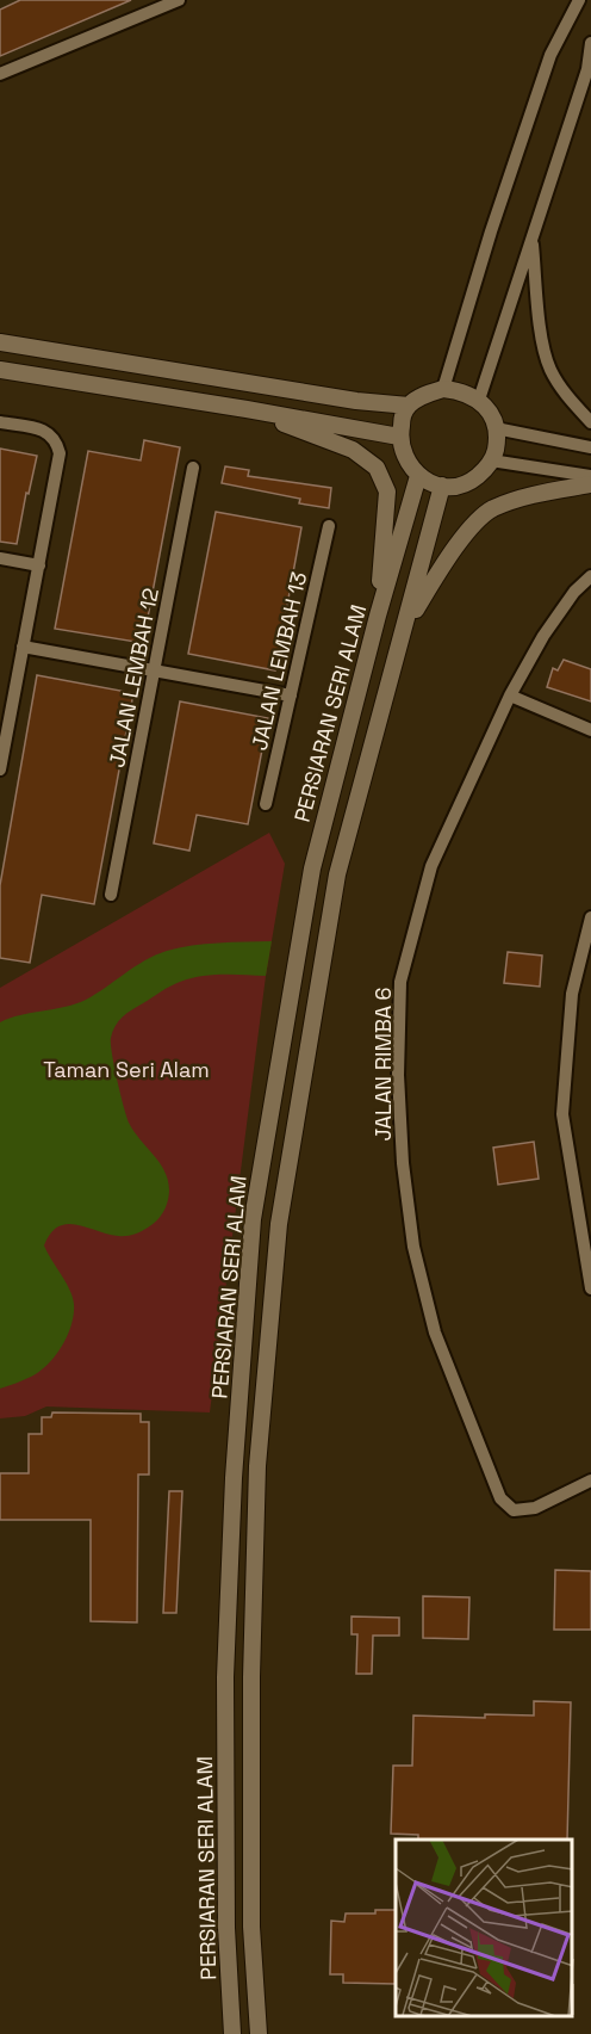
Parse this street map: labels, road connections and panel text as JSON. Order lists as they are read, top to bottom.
{
  "streets": {
    "street": [
      "JALAN LEMBAH 13",
      "JALAN LEMBAH 12",
      "PERSIARAN SERI ALAM",
      "JALAN RIMBA 6"
    ]
  },
  "parks": ["Taman Seri Alam"]
}
